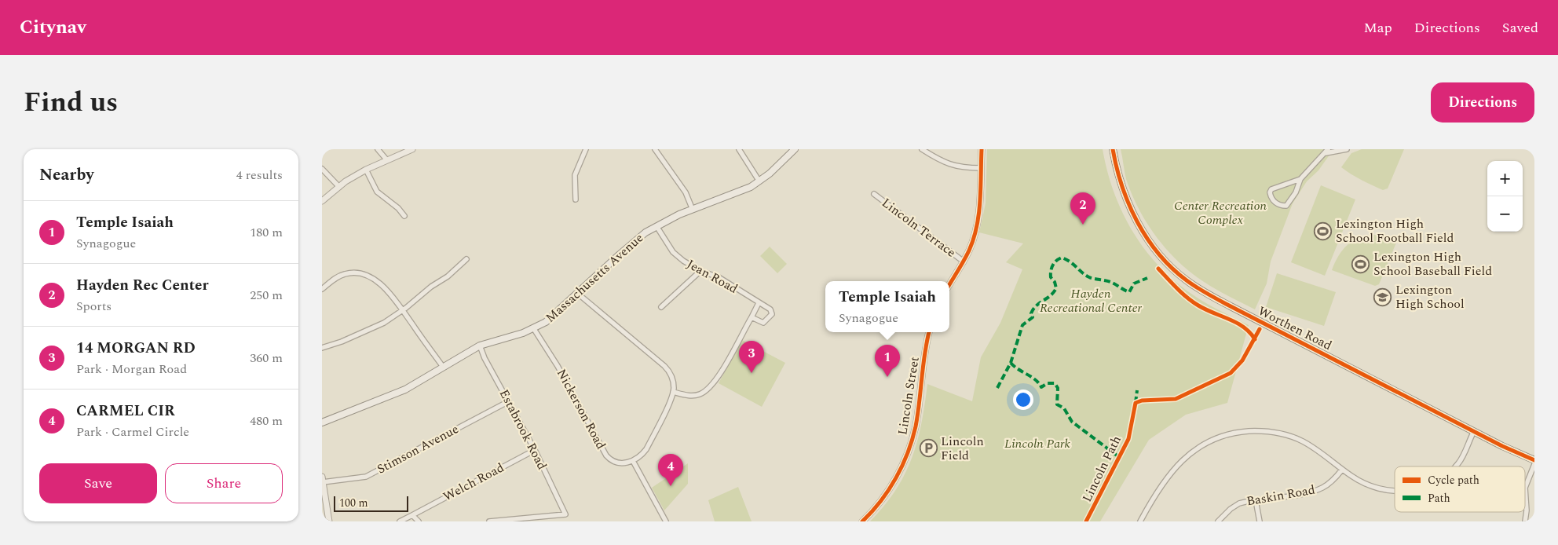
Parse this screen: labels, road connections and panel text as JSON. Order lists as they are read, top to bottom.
{
  "streets": {
    "main road": ["Massachusetts Avenue", "Worthen Road"],
    "street": [
      "Lincoln Terrace",
      "Jean Road",
      "Lincoln Street",
      "Nickerson Road",
      "Estabrook Road",
      "Stimson Avenue",
      "Welch Road",
      "Baskin Road"
    ],
    "cycle path": ["Lincoln Path"]
  },
  "crossings": [
    ["Jean Road", "Massachusetts Avenue"],
    ["Massachusetts Avenue", "Nickerson Road"],
    ["Massachusetts Avenue", "Estabrook Road"],
    ["Estabrook Road", "Stimson Avenue"],
    ["Estabrook Road", "Welch Road"]
  ],
  "parks": ["Center Recreation Complex", "Hayden Recreational Center", "Lincoln Park"],
  "places": {
    "sports": ["Lexington High School Football Field", "Lexington High School Baseball Field"],
    "school or university": ["Lexington High School"],
    "parking": ["Lincoln Field"]
  },
  "legend": ["Cycle path", "Path"],
  "scale_bar": "100 m",
  "page": {
    "header": "Citynav",
    "nav": ["Map", "Directions", "Saved"],
    "title": "Find us",
    "buttons": [
      "Directions",
      ["Save", "Share"]
    ],
    "heading": ["Nearby", "4 results"],
    "map_buttons": ["+", "−"],
    "pins": [
      "2",
      "3",
      "1",
      "4"
    ],
    "list": [
      {
        "mark": "1",
        "name": "Temple Isaiah",
        "note": "Synagogue",
        "value": "180 m"
      },
      {
        "mark": "2",
        "name": "Hayden Rec Center",
        "note": "Sports",
        "value": "250 m"
      },
      {
        "mark": "3",
        "name": "14 MORGAN RD",
        "note": "Park · Morgan Road",
        "value": "360 m"
      },
      {
        "mark": "4",
        "name": "CARMEL CIR",
        "note": "Park · Carmel Circle",
        "value": "480 m"
      }
    ],
    "popup": ["Temple Isaiah", "Synagogue"],
    "scale": "100 m"
  }
}
